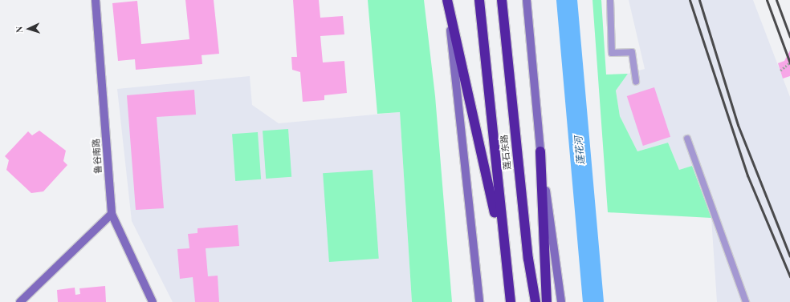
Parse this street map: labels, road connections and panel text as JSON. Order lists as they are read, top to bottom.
{
  "streets": {
    "highway": ["莲石东路"],
    "street": ["鲁谷南路"]
  },
  "water": ["莲花河"],
  "north": "left"
}
